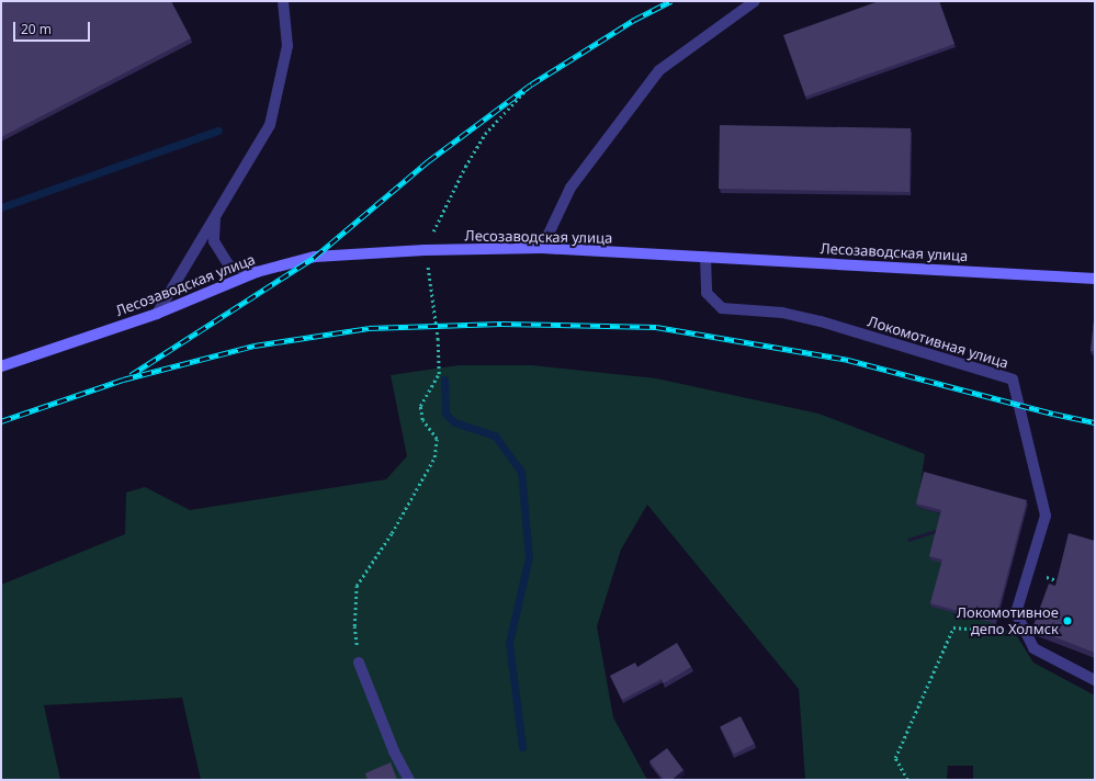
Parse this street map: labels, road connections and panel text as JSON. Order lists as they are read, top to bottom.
{
  "streets": {
    "main road": ["Лесозаводская улица"],
    "street": ["Локомотивная улица"]
  },
  "crossings": [
    ["Лесозаводская улица", "Локомотивная улица"]
  ],
  "places": ["Локомотивное депо Холмск"],
  "scale_bar": "20 m"
}
